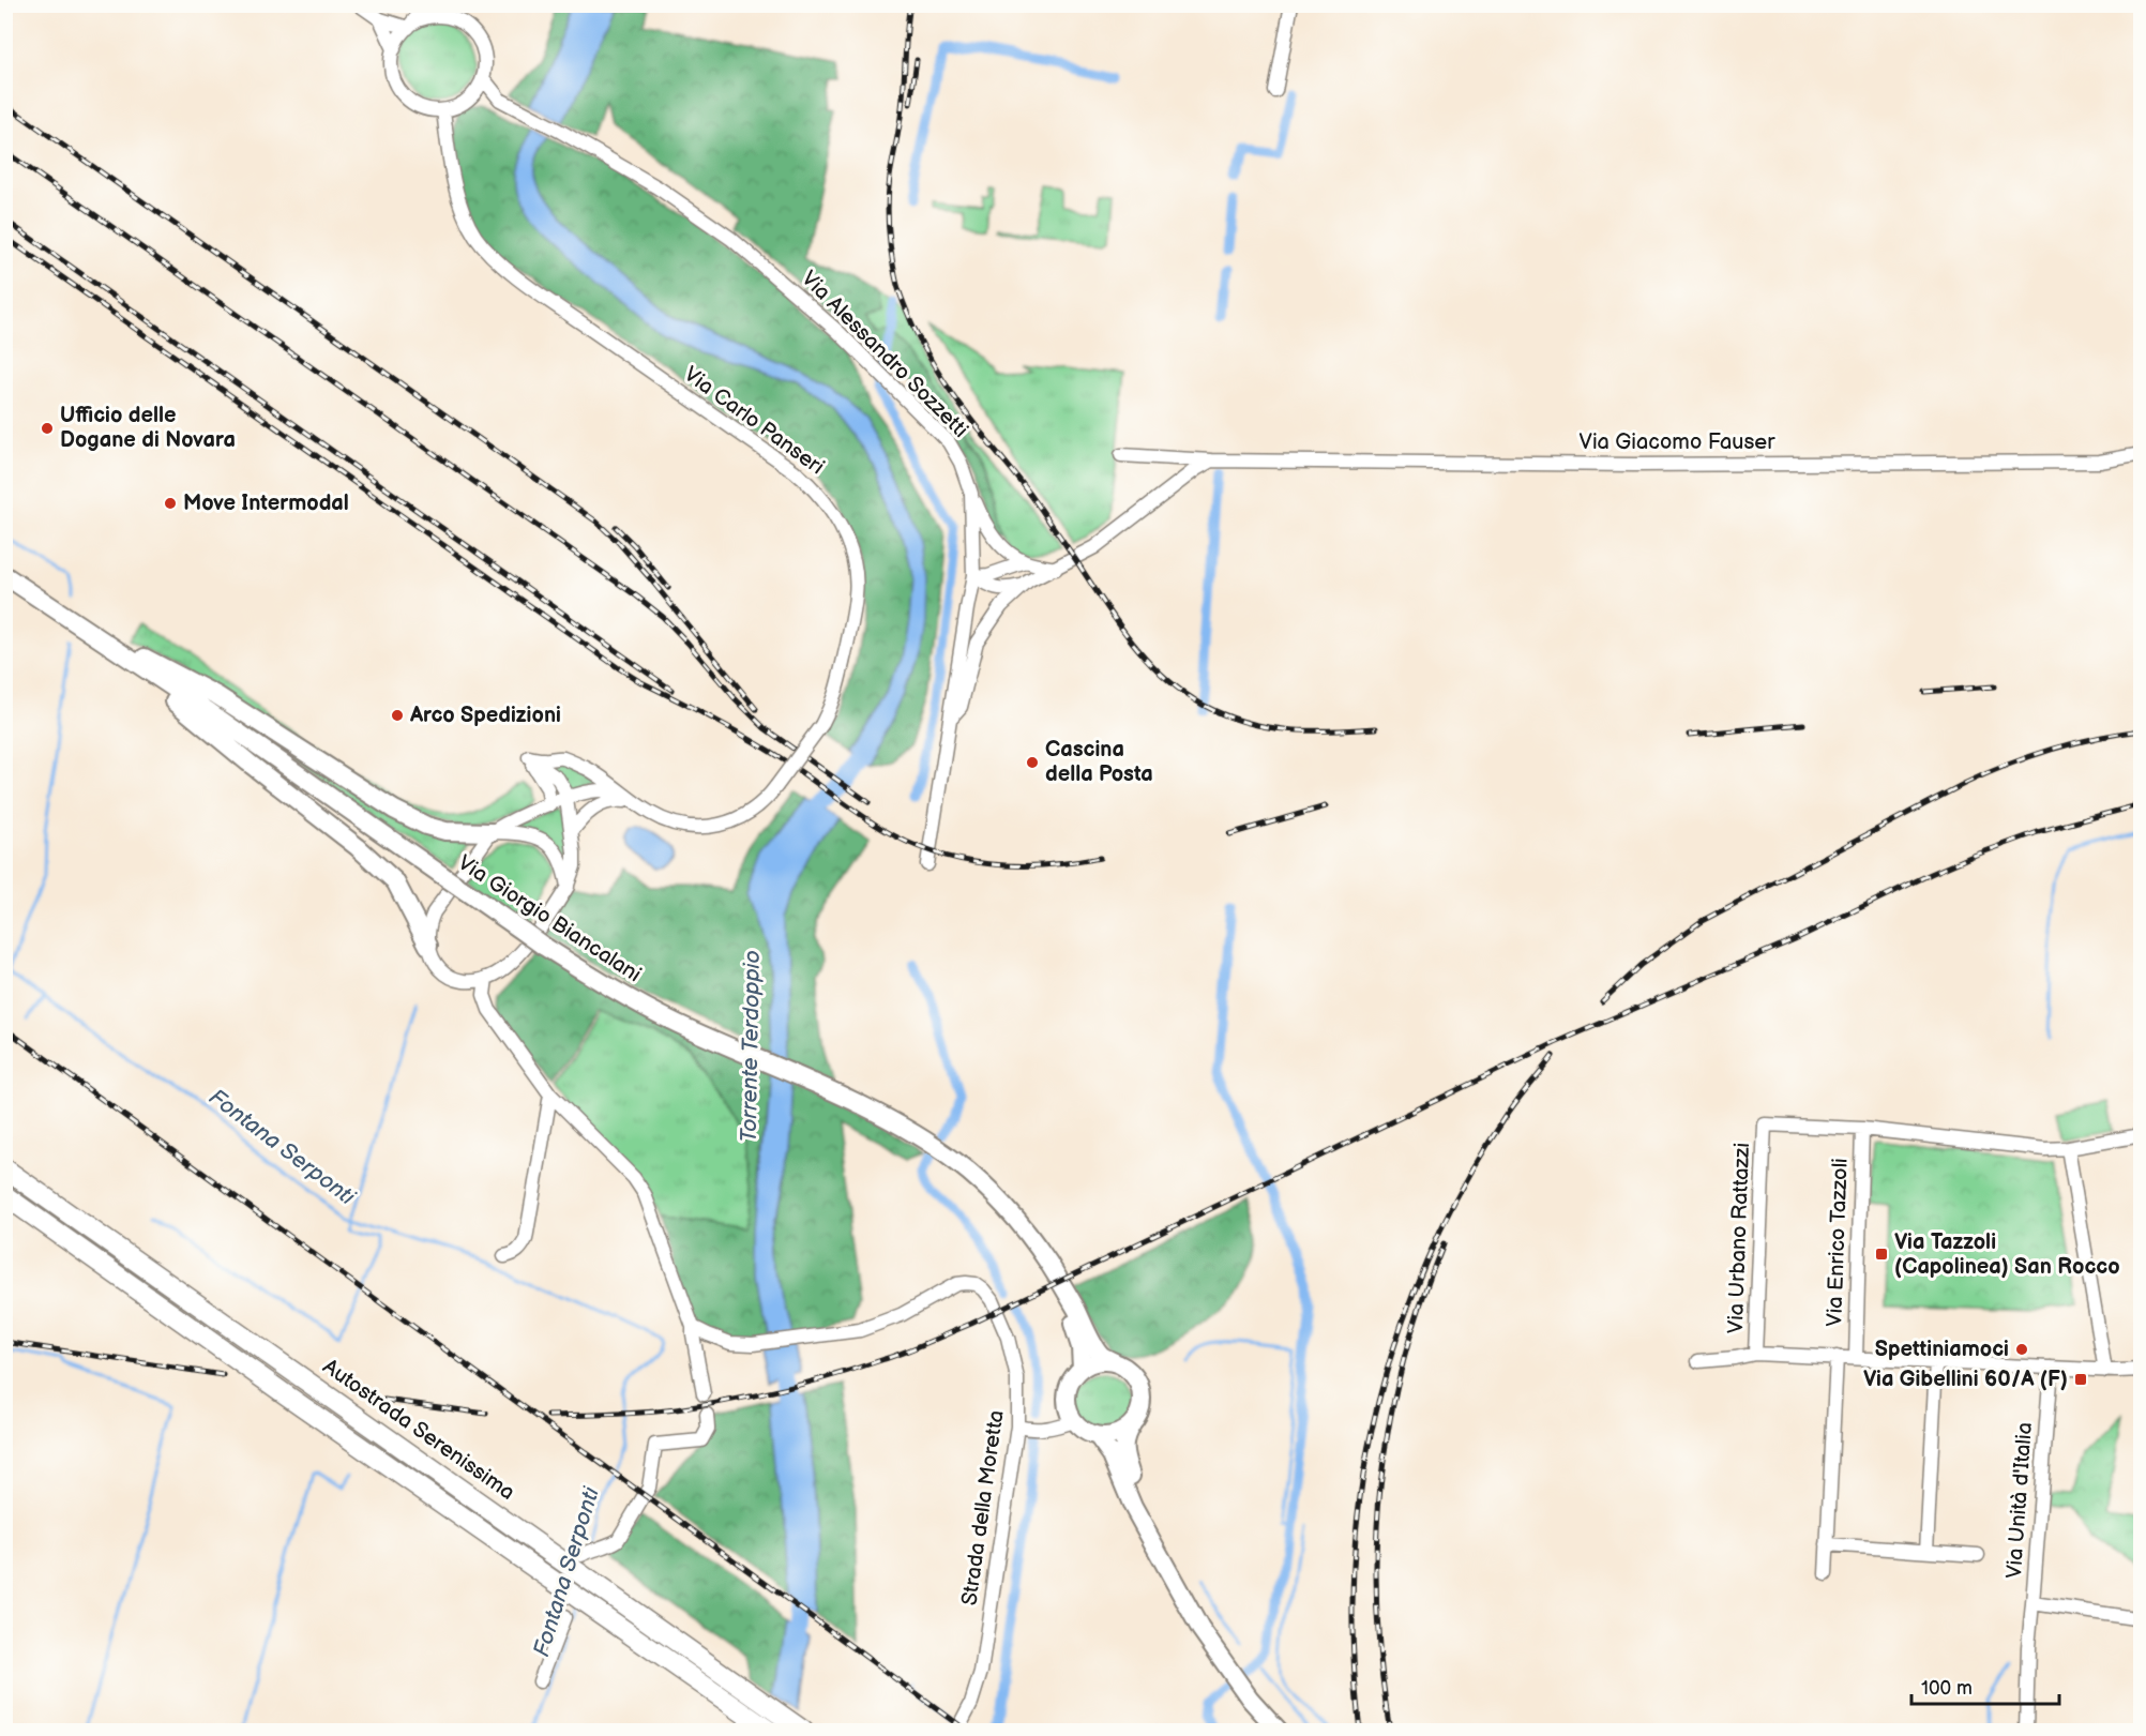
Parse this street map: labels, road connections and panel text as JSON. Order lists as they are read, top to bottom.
{
  "streets": {
    "highway": ["Autostrada Serenissima"],
    "main road": ["Via Giorgio Biancalani"],
    "street": [
      "Via Alessandro Sozzetti",
      "Via Carlo Panseri",
      "Via Giacomo Fauser",
      "Via Urbano Rattazzi",
      "Via Enrico Tazzoli",
      "Via Unità d'Italia",
      "Strada della Moretta"
    ]
  },
  "crossings": [
    ["Via Alessandro Sozzetti", "Via Carlo Panseri"],
    ["Via Urbano Rattazzi", "Via Enrico Tazzoli"]
  ],
  "water": ["Torrente Terdoppio", "Fontana Serponti"],
  "places": {
    "other": [
      "Ufficio delle Dogane di Novara",
      "Move Intermodal",
      "Arco Spedizioni",
      "Cascina della Posta",
      "Spettiniamoci"
    ],
    "transit": ["Via Tazzoli (Capolinea) San Rocco", "Via Gibellini 60/A (F)"]
  },
  "scale_bar": "100 m"
}
